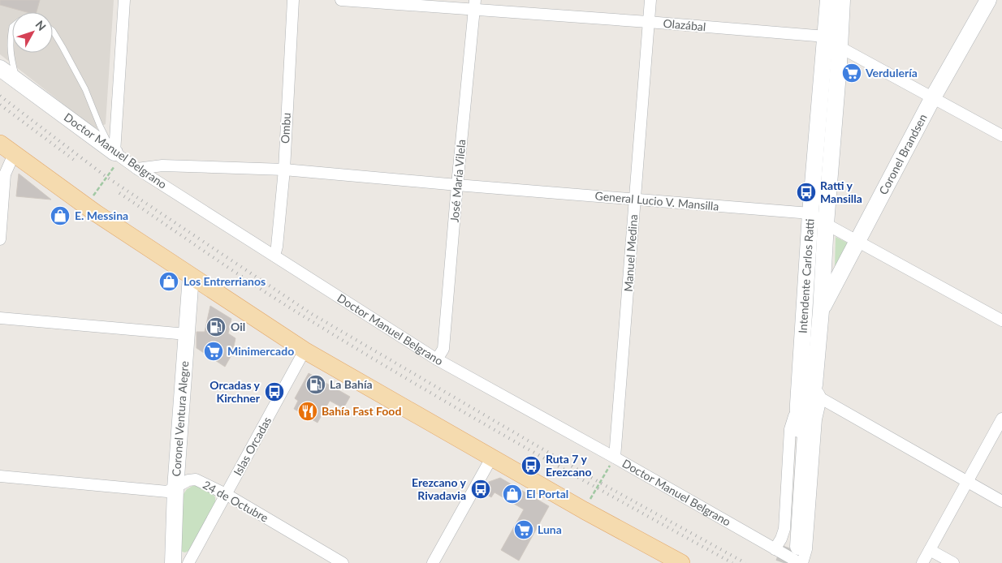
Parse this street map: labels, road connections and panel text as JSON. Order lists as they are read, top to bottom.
{
  "streets": {
    "main road": [
      "Doctor Manuel Belgrano",
      "Coronel Brandsen",
      "Intendente Carlos Ratti",
      "Coronel Ventura Alegre"
    ],
    "street": [
      "Olazábal",
      "Ombu",
      "José María Vilela",
      "General Lucio V. Mansilla",
      "Manuel Medina",
      "Islas Orcadas",
      "24 de Octubre"
    ]
  },
  "crossings": [
    ["Olazábal", "José María Vilela"],
    ["Olazábal", "Manuel Medina"],
    ["Olazábal", "Intendente Carlos Ratti"],
    ["Ombu", "Doctor Manuel Belgrano"],
    ["Ombu", "General Lucio V. Mansilla"],
    ["Doctor Manuel Belgrano", "José María Vilela"],
    ["Doctor Manuel Belgrano", "General Lucio V. Mansilla"],
    ["Doctor Manuel Belgrano", "Manuel Medina"],
    ["Doctor Manuel Belgrano", "Intendente Carlos Ratti"],
    ["Coronel Brandsen", "General Lucio V. Mansilla"],
    ["Coronel Brandsen", "Intendente Carlos Ratti"],
    ["José María Vilela", "General Lucio V. Mansilla"],
    ["General Lucio V. Mansilla", "Manuel Medina"],
    ["General Lucio V. Mansilla", "Intendente Carlos Ratti"],
    ["Coronel Ventura Alegre", "24 de Octubre"],
    ["Islas Orcadas", "24 de Octubre"]
  ],
  "places": {
    "supermarket": ["Verdulería", "Minimercado", "Luna"],
    "bus stop": [
      "Ratti y Mansilla",
      "Orcadas y Kirchner",
      "Ruta 7 y Erezcano",
      "Erezcano y Rivadavia"
    ],
    "shop": ["E. Messina", "Los Entrerrianos", "El Portal"],
    "fuel station": ["Oil", "La Bahía"],
    "restaurant": ["Bahía Fast Food"]
  },
  "north": "top right"
}
